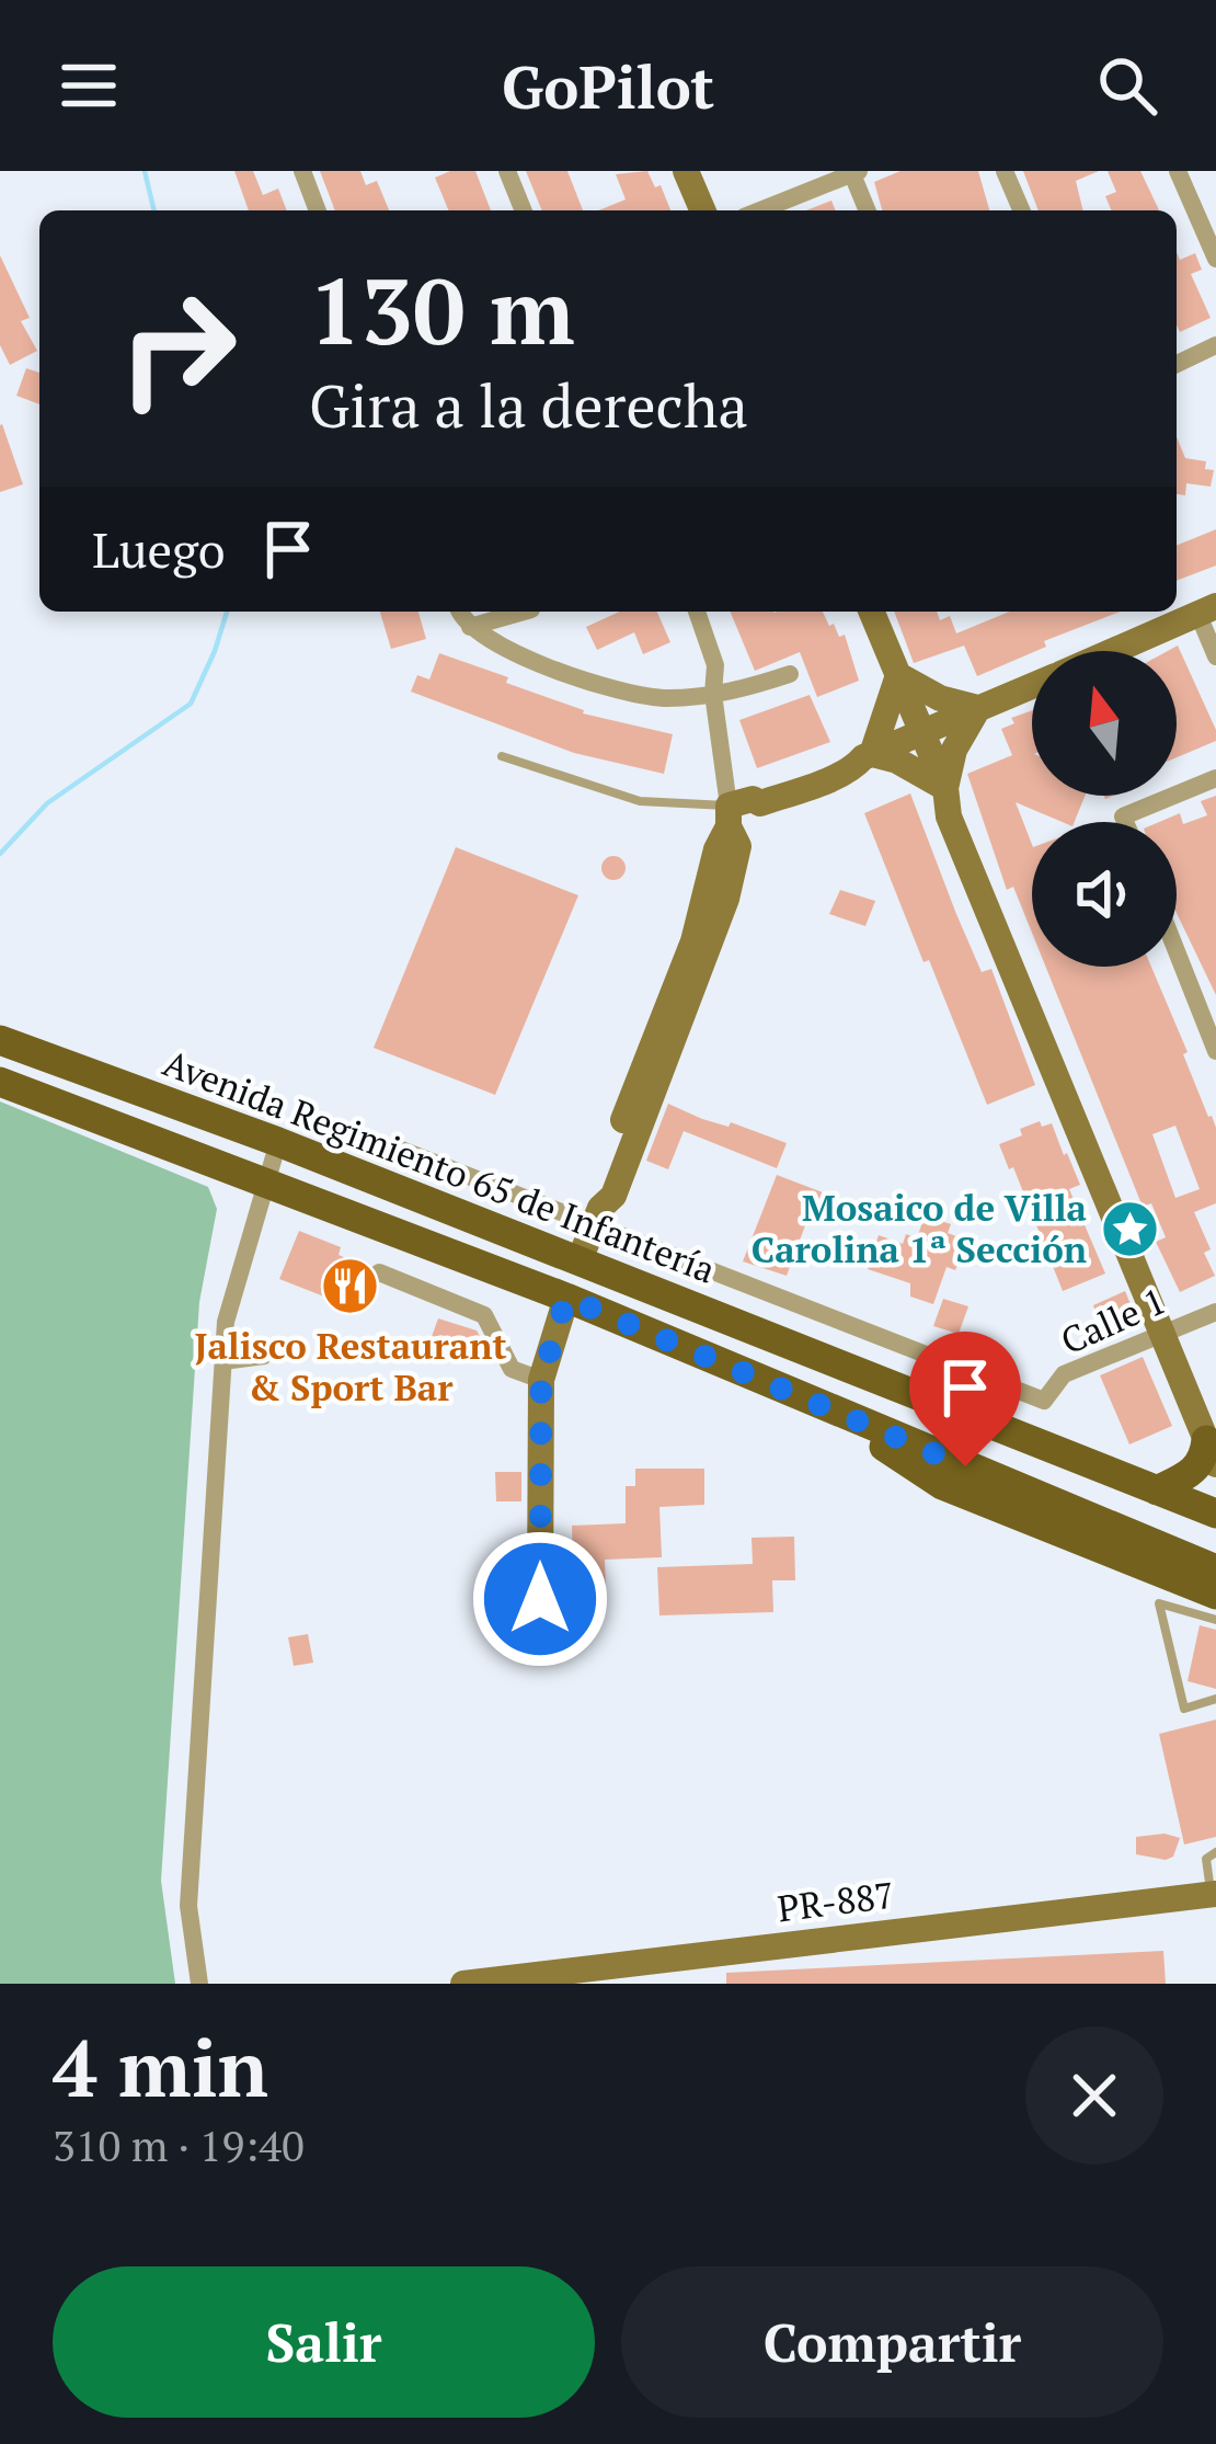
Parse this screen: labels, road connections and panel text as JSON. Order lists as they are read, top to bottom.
{
  "streets": {
    "main road": ["Avenida Regimiento 65 de Infantería"],
    "street": ["Calle 1", "PR-887"]
  },
  "places": {
    "place": ["Mosaico de Villa Carolina 1ª Sección"],
    "restaurant": ["Jalisco Restaurant & Sport Bar"]
  },
  "north": "top",
  "page": {
    "header": "GoPilot",
    "turn": ["130 m", "Gira a la derecha"],
    "then": "Luego",
    "heading": ["4 min", "310 m · 19:40"],
    "buttons": ["Salir", "Compartir"]
  }
}
